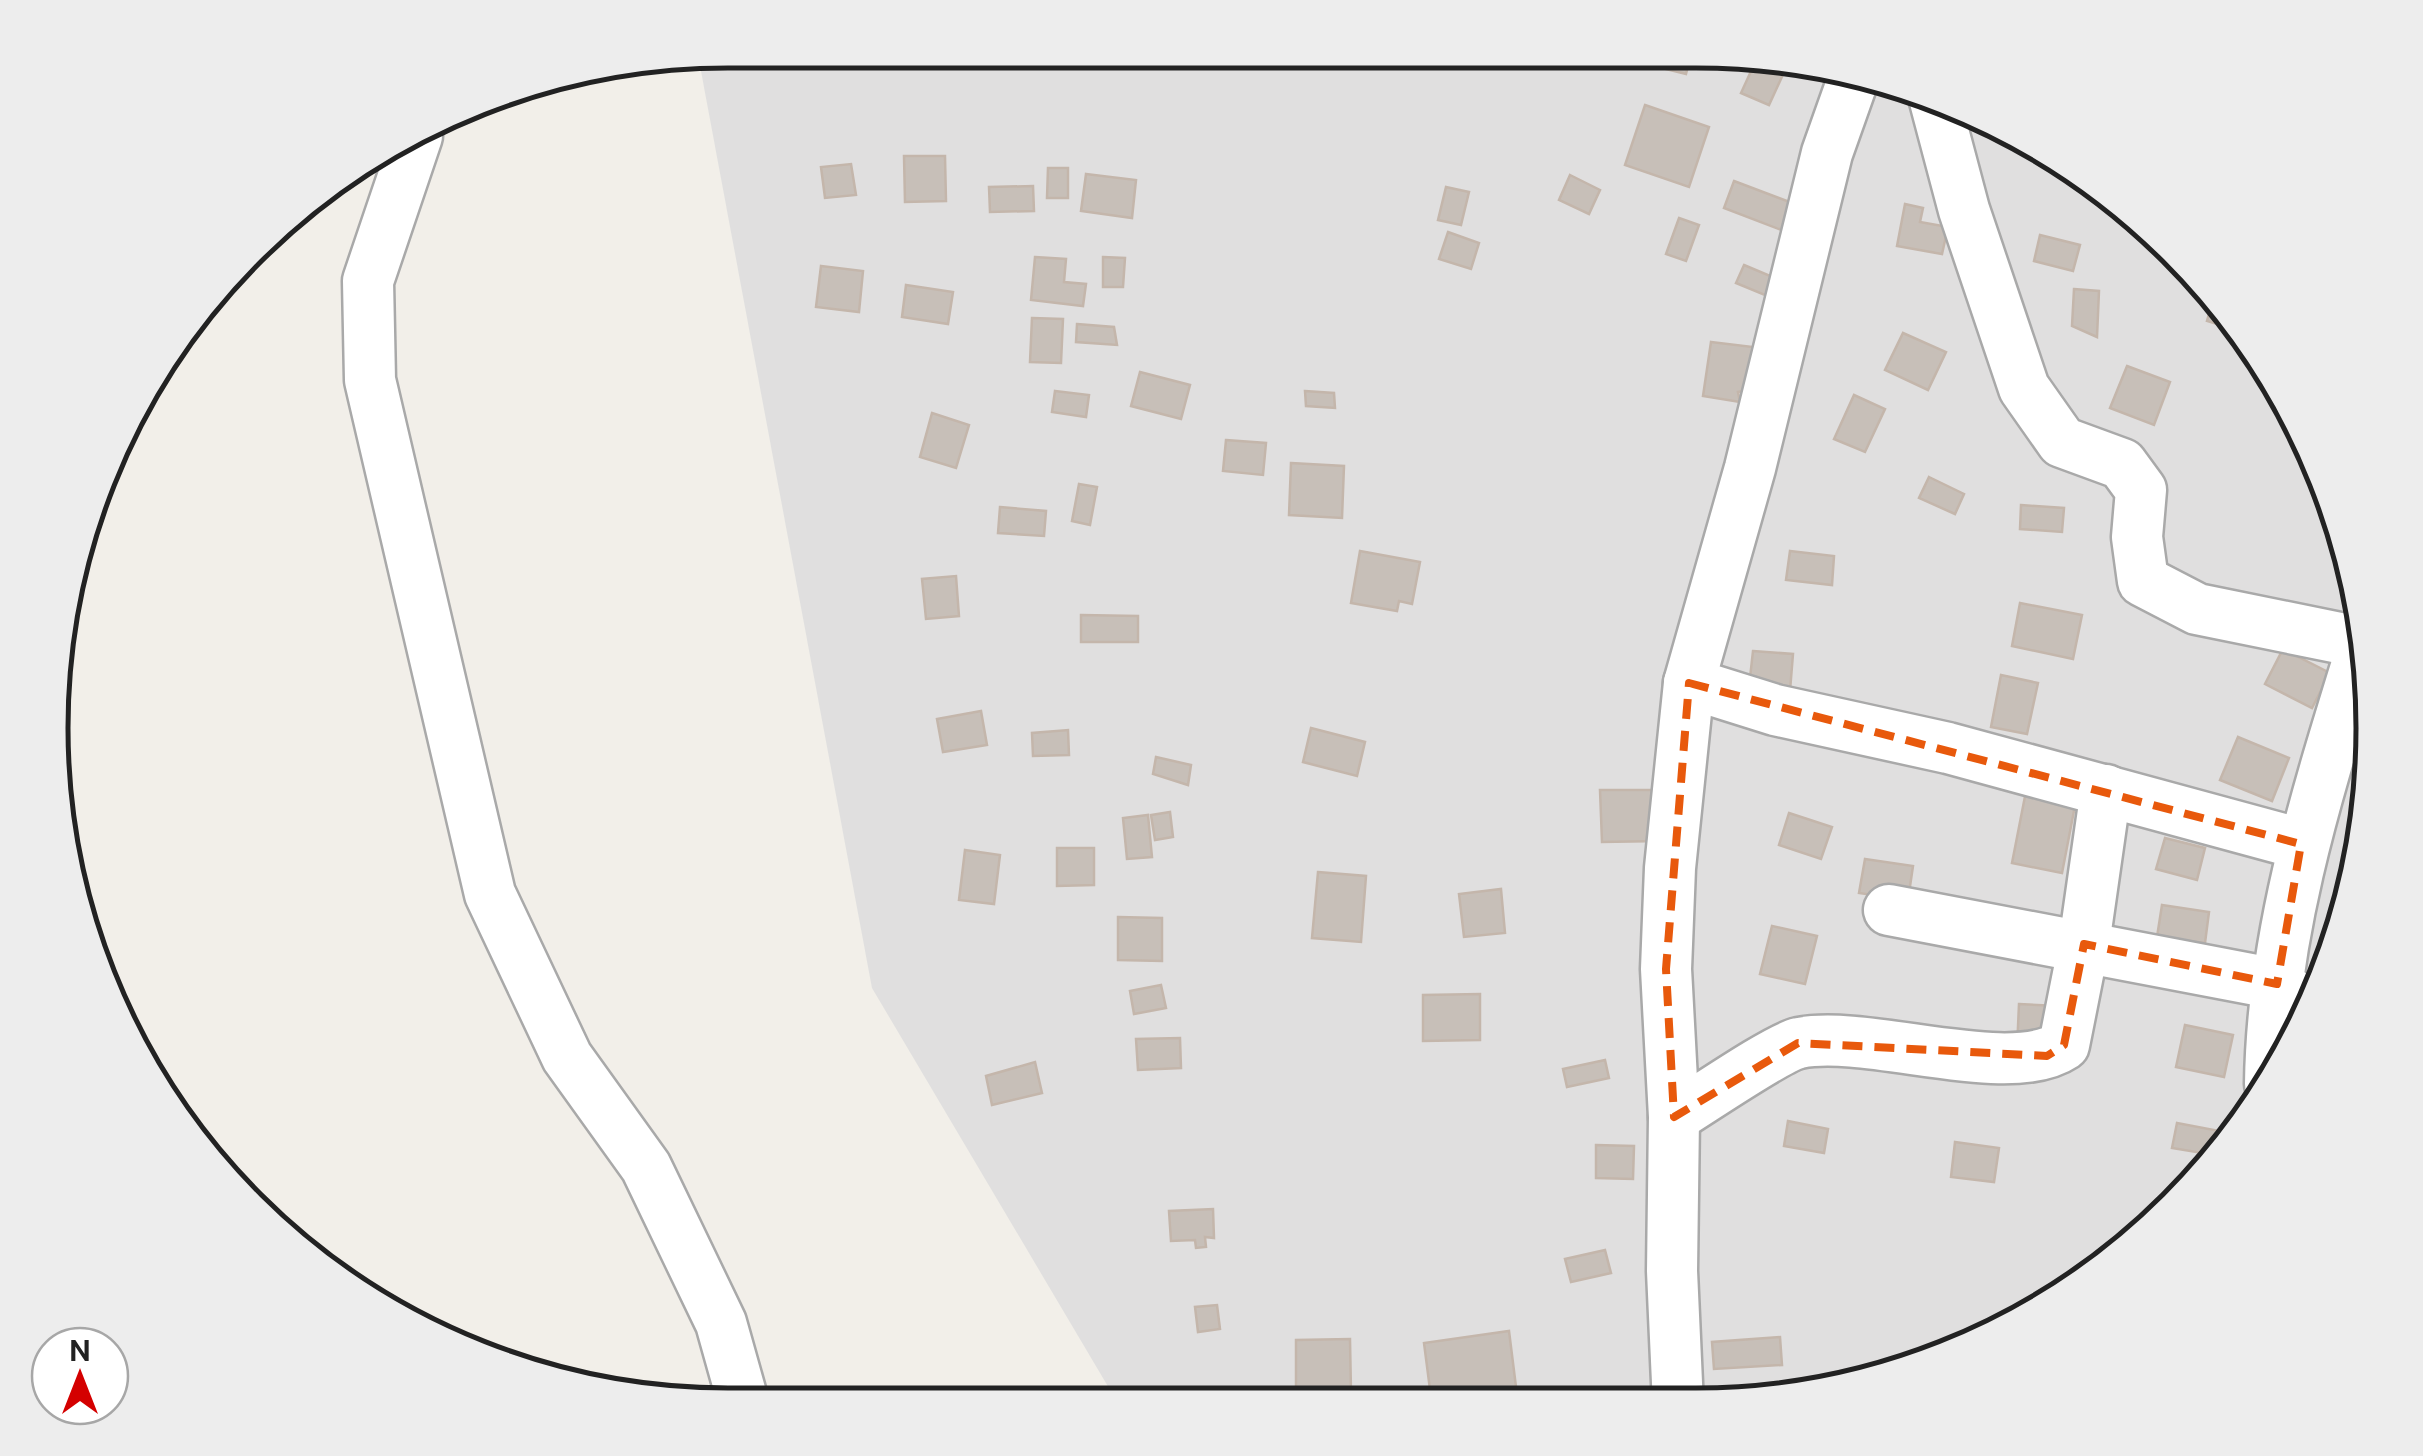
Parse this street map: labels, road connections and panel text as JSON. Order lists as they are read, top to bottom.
{
  "north": "top"
}
